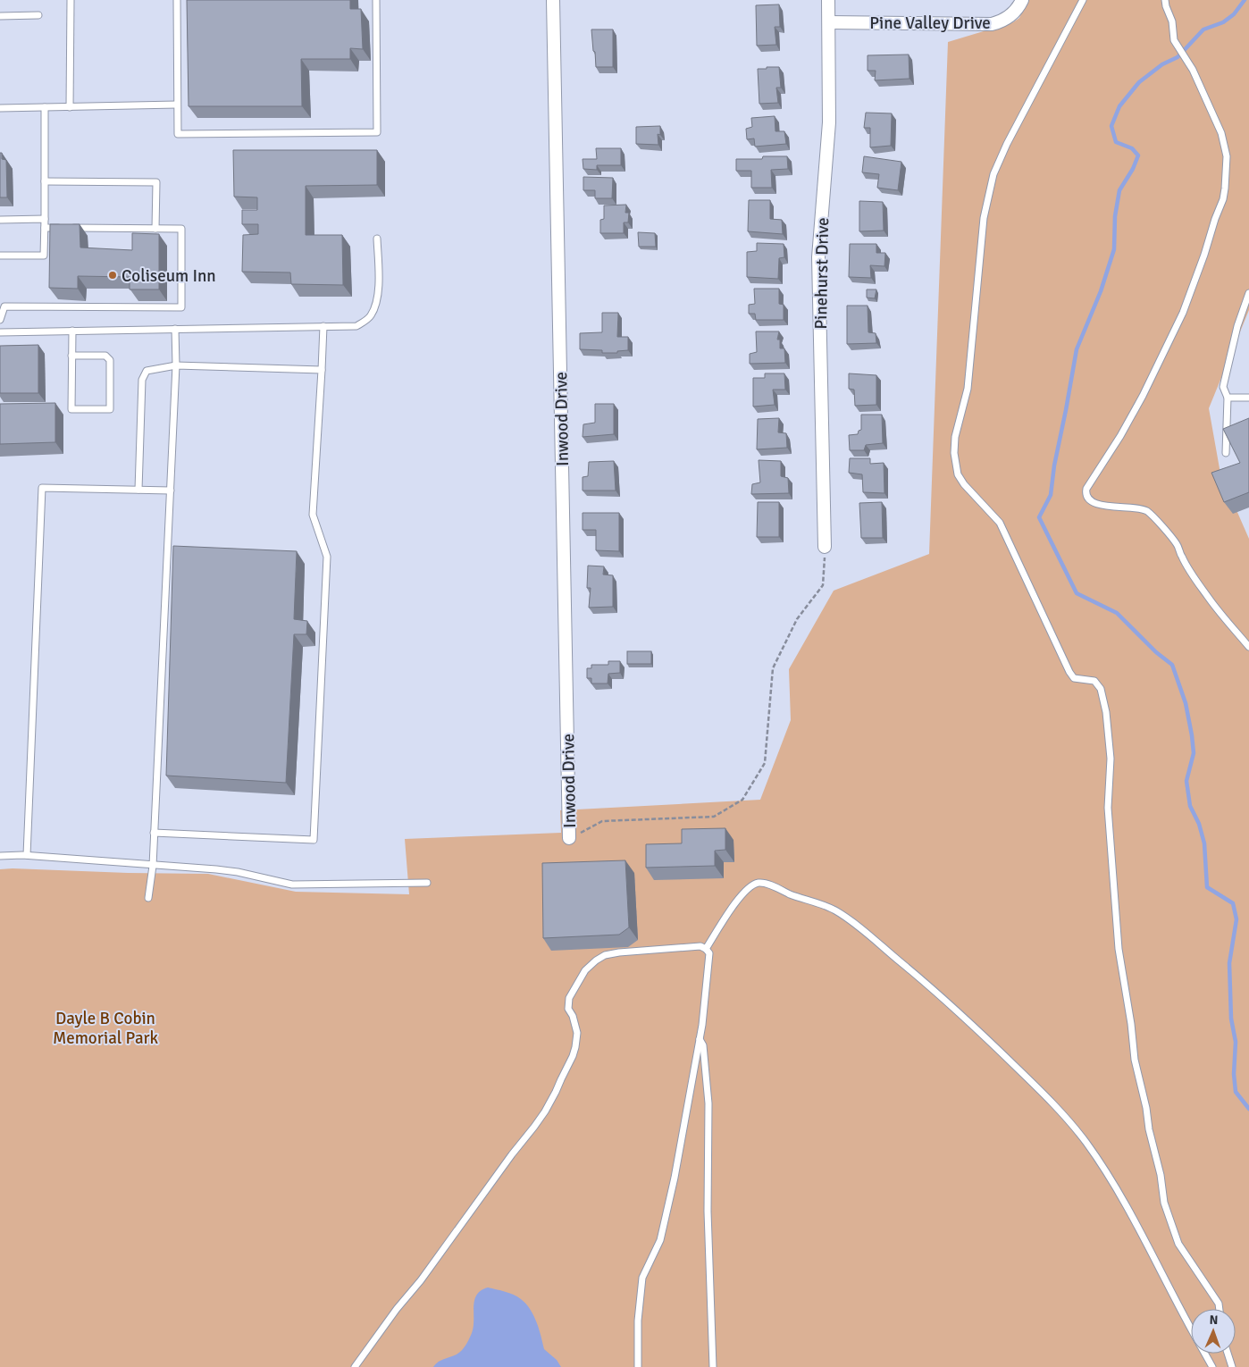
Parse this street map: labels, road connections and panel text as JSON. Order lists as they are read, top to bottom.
{
  "streets": {
    "street": ["Pine Valley Drive", "Pinehurst Drive", "Inwood Drive"]
  },
  "crossings": [
    ["Pine Valley Drive", "Pinehurst Drive"]
  ],
  "parks": ["Dayle B Cobin Memorial Park"],
  "places": ["Coliseum Inn"],
  "north": "top"
}
